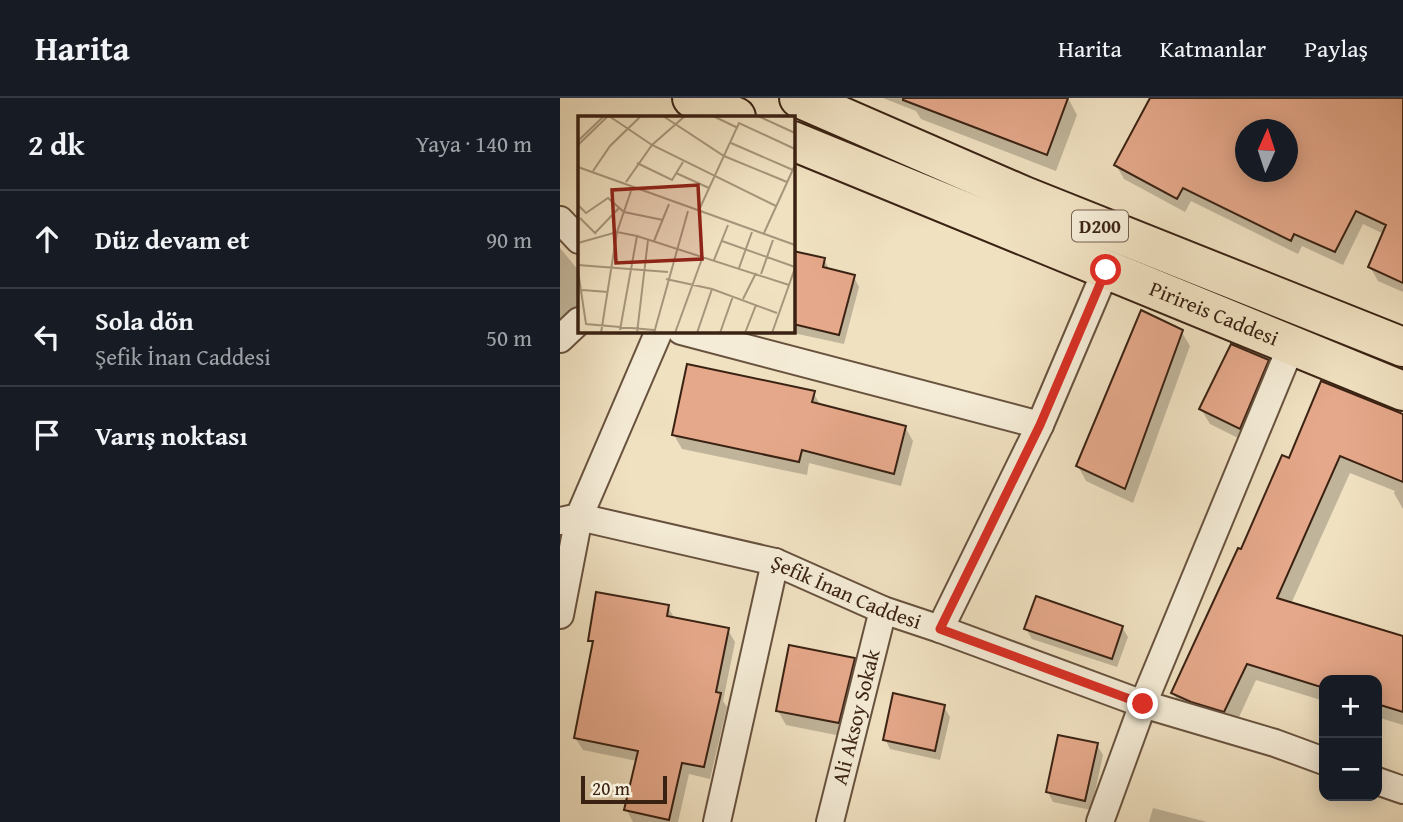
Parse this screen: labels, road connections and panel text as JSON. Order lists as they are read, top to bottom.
{
  "streets": {
    "highway": ["D200", "Pirireis Caddesi"],
    "street": ["Şefik İnan Caddesi", "Ali Aksoy Sokak"]
  },
  "crossings": [
    ["Şefik İnan Caddesi", "Ali Aksoy Sokak"]
  ],
  "scale_bar": "20 m",
  "north": "top",
  "page": {
    "header": "Harita",
    "nav": ["Harita", "Katmanlar", "Paylaş"],
    "heading": ["2 dk", "Yaya · 140 m"],
    "list": [
      ["Düz devam et", "90 m"],
      ["Sola dön", "Şefik İnan Caddesi", "50 m"],
      "Varış noktası"
    ],
    "map_buttons": ["+", "−"],
    "scale": "20 m"
  }
}
